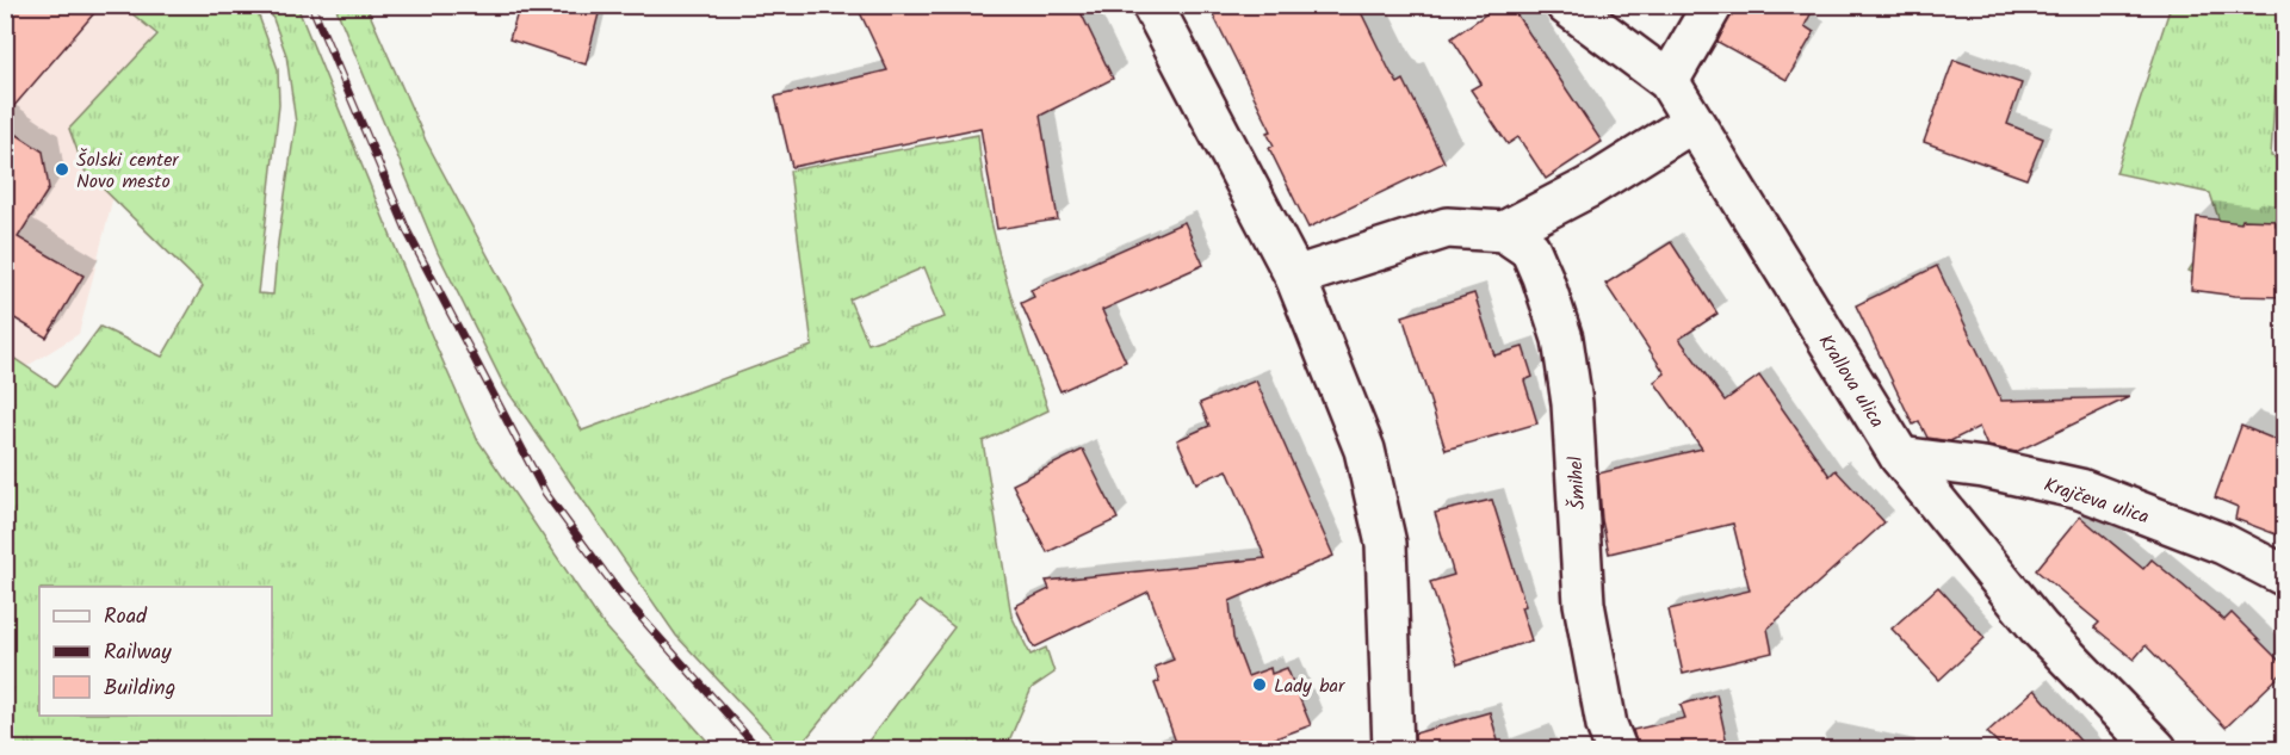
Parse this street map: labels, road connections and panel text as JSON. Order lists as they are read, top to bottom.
{
  "streets": {
    "street": ["Krallova ulica", "Šmihel", "Krajčeva ulica"]
  },
  "crossings": [
    ["Krallova ulica", "Krajčeva ulica"]
  ],
  "places": ["Šolski center Novo mesto", "Lady bar"],
  "legend": ["Road", "Railway", "Building"]
}
